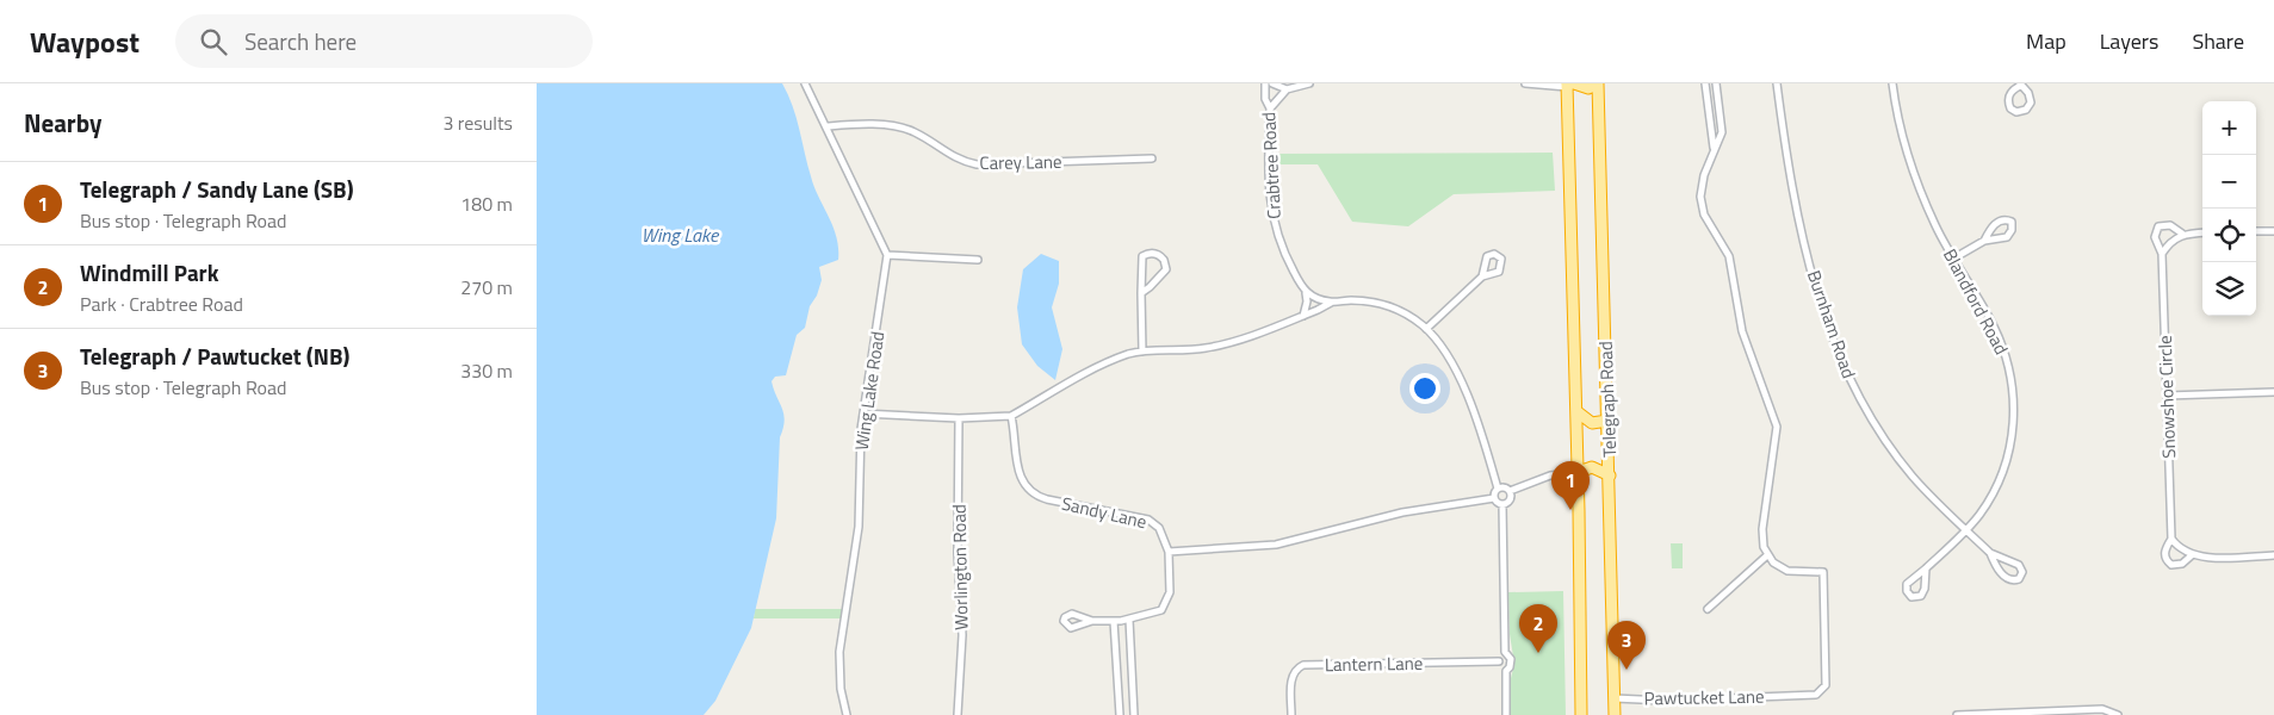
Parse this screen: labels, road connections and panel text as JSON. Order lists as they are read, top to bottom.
{
  "streets": {
    "highway": ["Telegraph Road"],
    "street": [
      "Carey Lane",
      "Crabtree Road",
      "Blandford Road",
      "Burnham Road",
      "Wing Lake Road",
      "Snowshoe Circle",
      "Sandy Lane",
      "Worlington Road",
      "Lantern Lane",
      "Pawtucket Lane"
    ]
  },
  "crossings": [
    ["Blandford Road", "Burnham Road"],
    ["Telegraph Road", "Pawtucket Lane"]
  ],
  "water": ["Wing Lake"],
  "page": {
    "header": "Waypost",
    "search": "Search here",
    "nav": ["Map", "Layers", "Share"],
    "heading": ["Nearby", "3 results"],
    "map_buttons": ["+", "−"],
    "list": [
      {
        "mark": "1",
        "name": "Telegraph / Sandy Lane (SB)",
        "note": "Bus stop · Telegraph Road",
        "value": "180 m"
      },
      {
        "mark": "2",
        "name": "Windmill Park",
        "note": "Park · Crabtree Road",
        "value": "270 m"
      },
      {
        "mark": "3",
        "name": "Telegraph / Pawtucket (NB)",
        "note": "Bus stop · Telegraph Road",
        "value": "330 m"
      }
    ],
    "pins": ["1", "2", "3"]
  }
}
